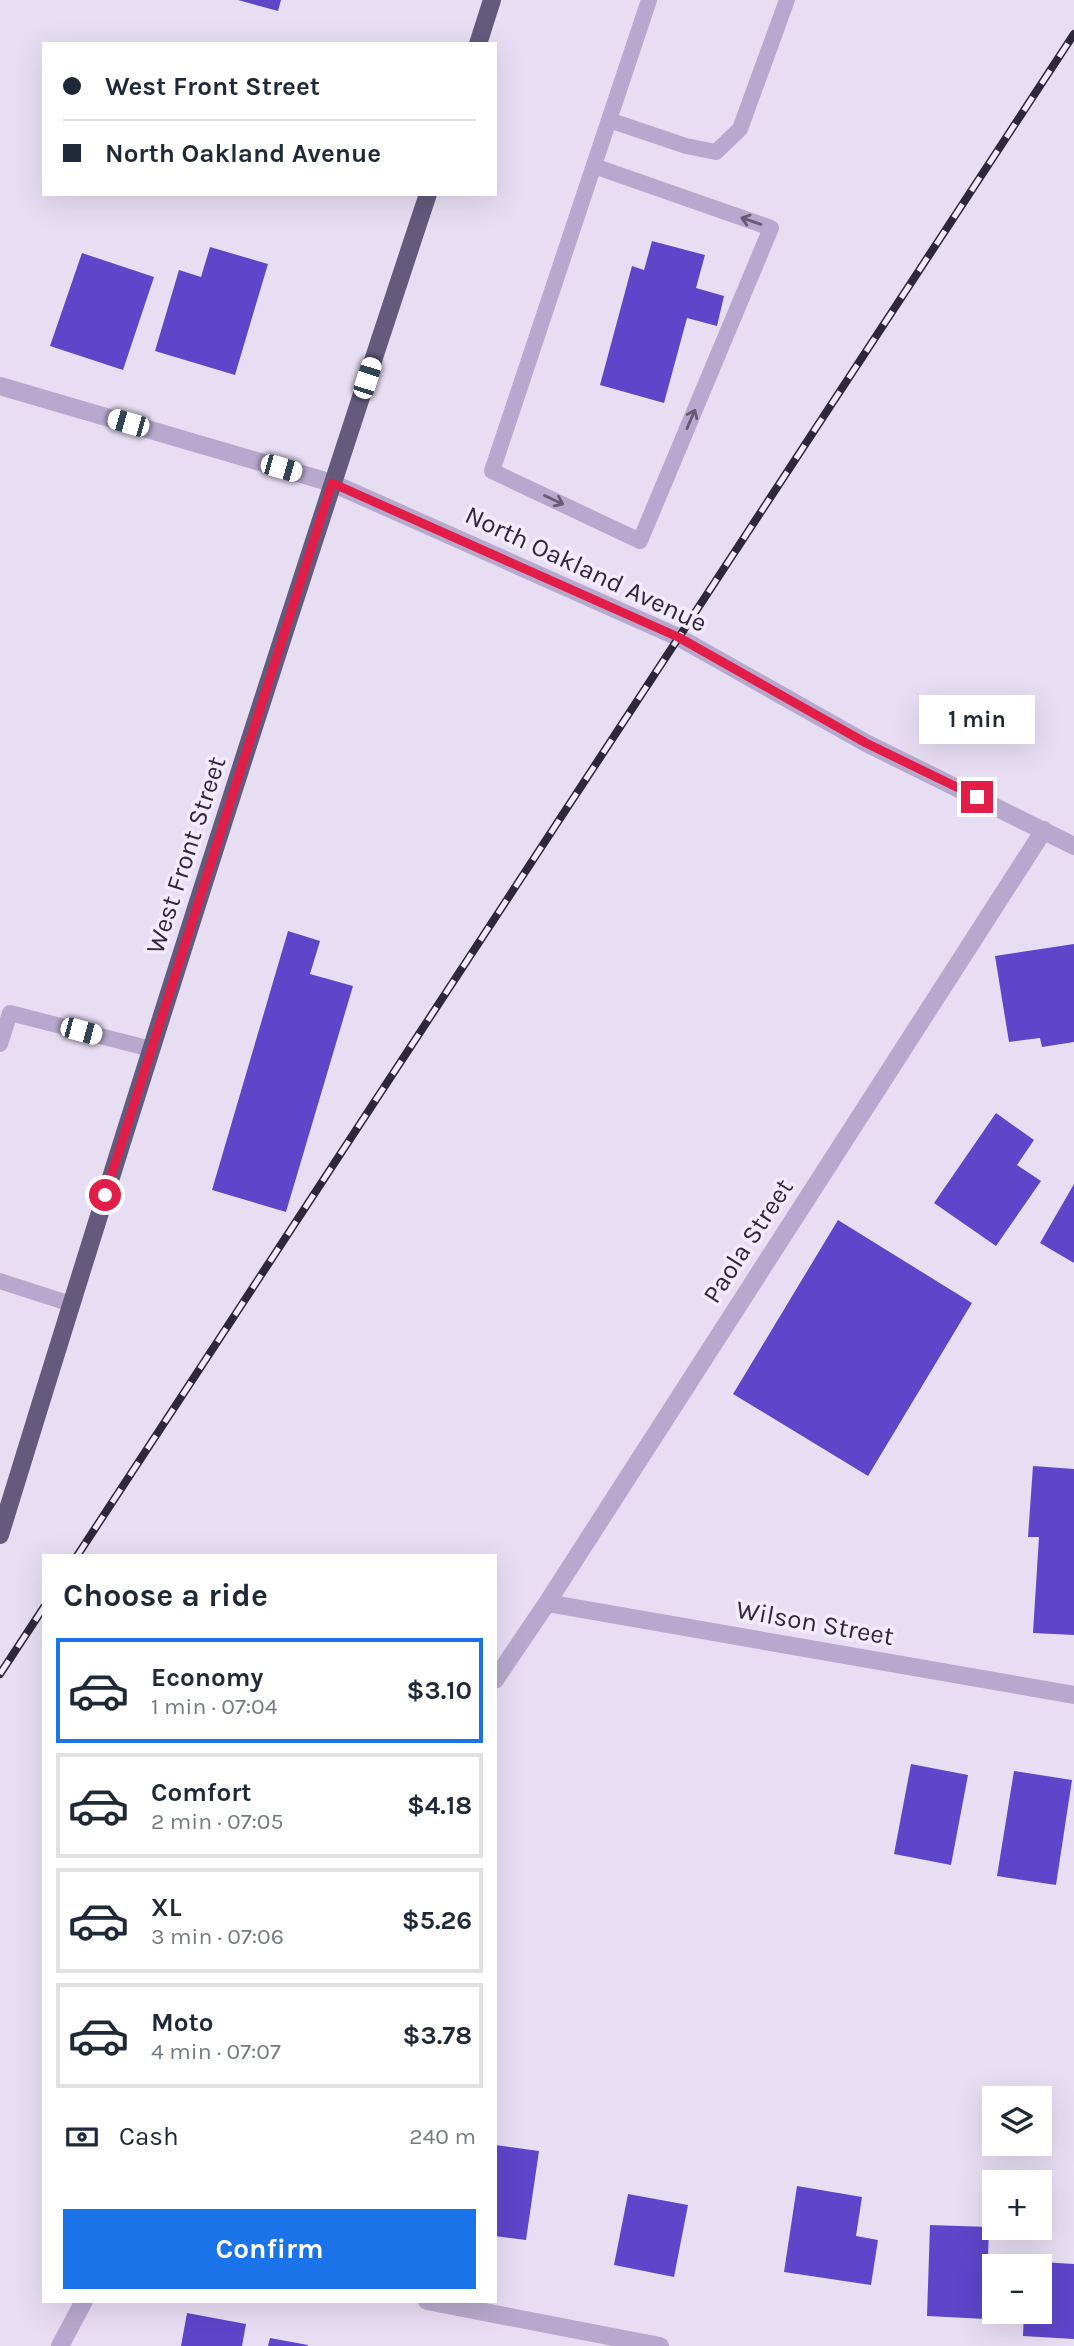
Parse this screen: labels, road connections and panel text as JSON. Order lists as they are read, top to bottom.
{
  "streets": {
    "main road": ["West Front Street"],
    "street": ["North Oakland Avenue", "Paola Street", "Wilson Street"]
  },
  "crossings": [
    ["North Oakland Avenue", "West Front Street"],
    ["North Oakland Avenue", "Paola Street"],
    ["Paola Street", "Wilson Street"]
  ],
  "page": {
    "banner": ["West Front Street", "North Oakland Avenue"],
    "bubble": "1 min",
    "heading": "Choose a ride",
    "list": [
      {
        "name": "Economy",
        "note": "1 min · 07:04",
        "value": "$3.10"
      },
      {
        "name": "Comfort",
        "note": "2 min · 07:05",
        "value": "$4.18"
      },
      {
        "name": "XL",
        "note": "3 min · 07:06",
        "value": "$5.26"
      },
      {
        "name": "Moto",
        "note": "4 min · 07:07",
        "value": "$3.78"
      }
    ],
    "map_buttons": ["+", "−"],
    "pay": ["Cash", "240 m"],
    "buttons": "Confirm"
  }
}
